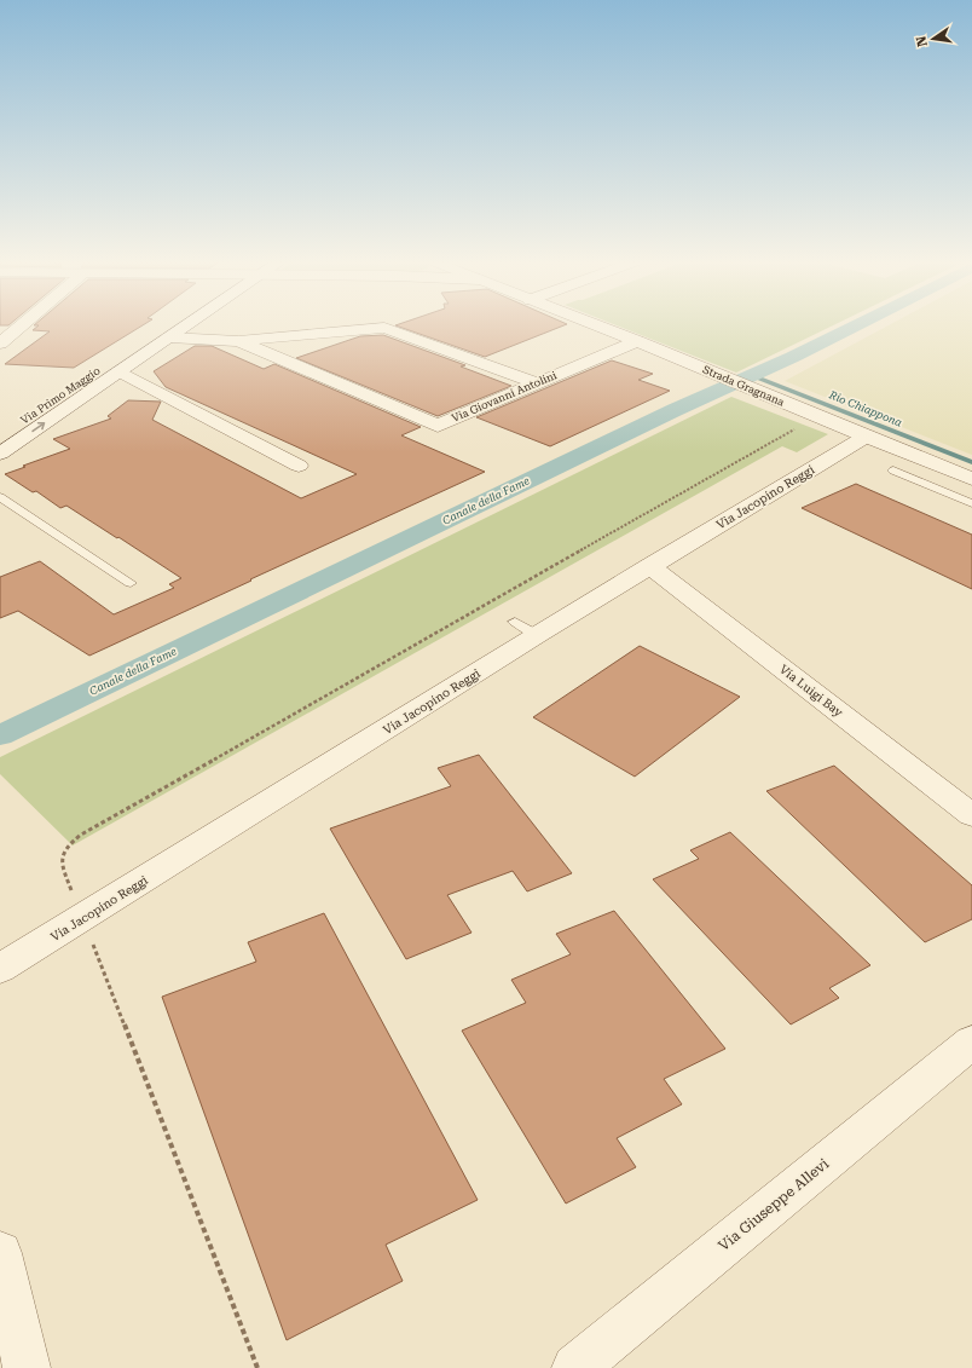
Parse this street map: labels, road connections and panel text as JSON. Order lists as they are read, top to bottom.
{
  "streets": {
    "street": [
      "Strada Gragnana",
      "Via Primo Maggio",
      "Via Giovanni Antolini",
      "Via Jacopino Reggi",
      "Via Luigi Bay",
      "Via Giuseppe Allevi"
    ]
  },
  "crossings": [
    ["Strada Gragnana", "Via Giovanni Antolini"],
    ["Strada Gragnana", "Via Jacopino Reggi"],
    ["Via Jacopino Reggi", "Via Luigi Bay"]
  ],
  "water": ["Rio Chiappona", "Canale della Fame"],
  "north": "left"
}
